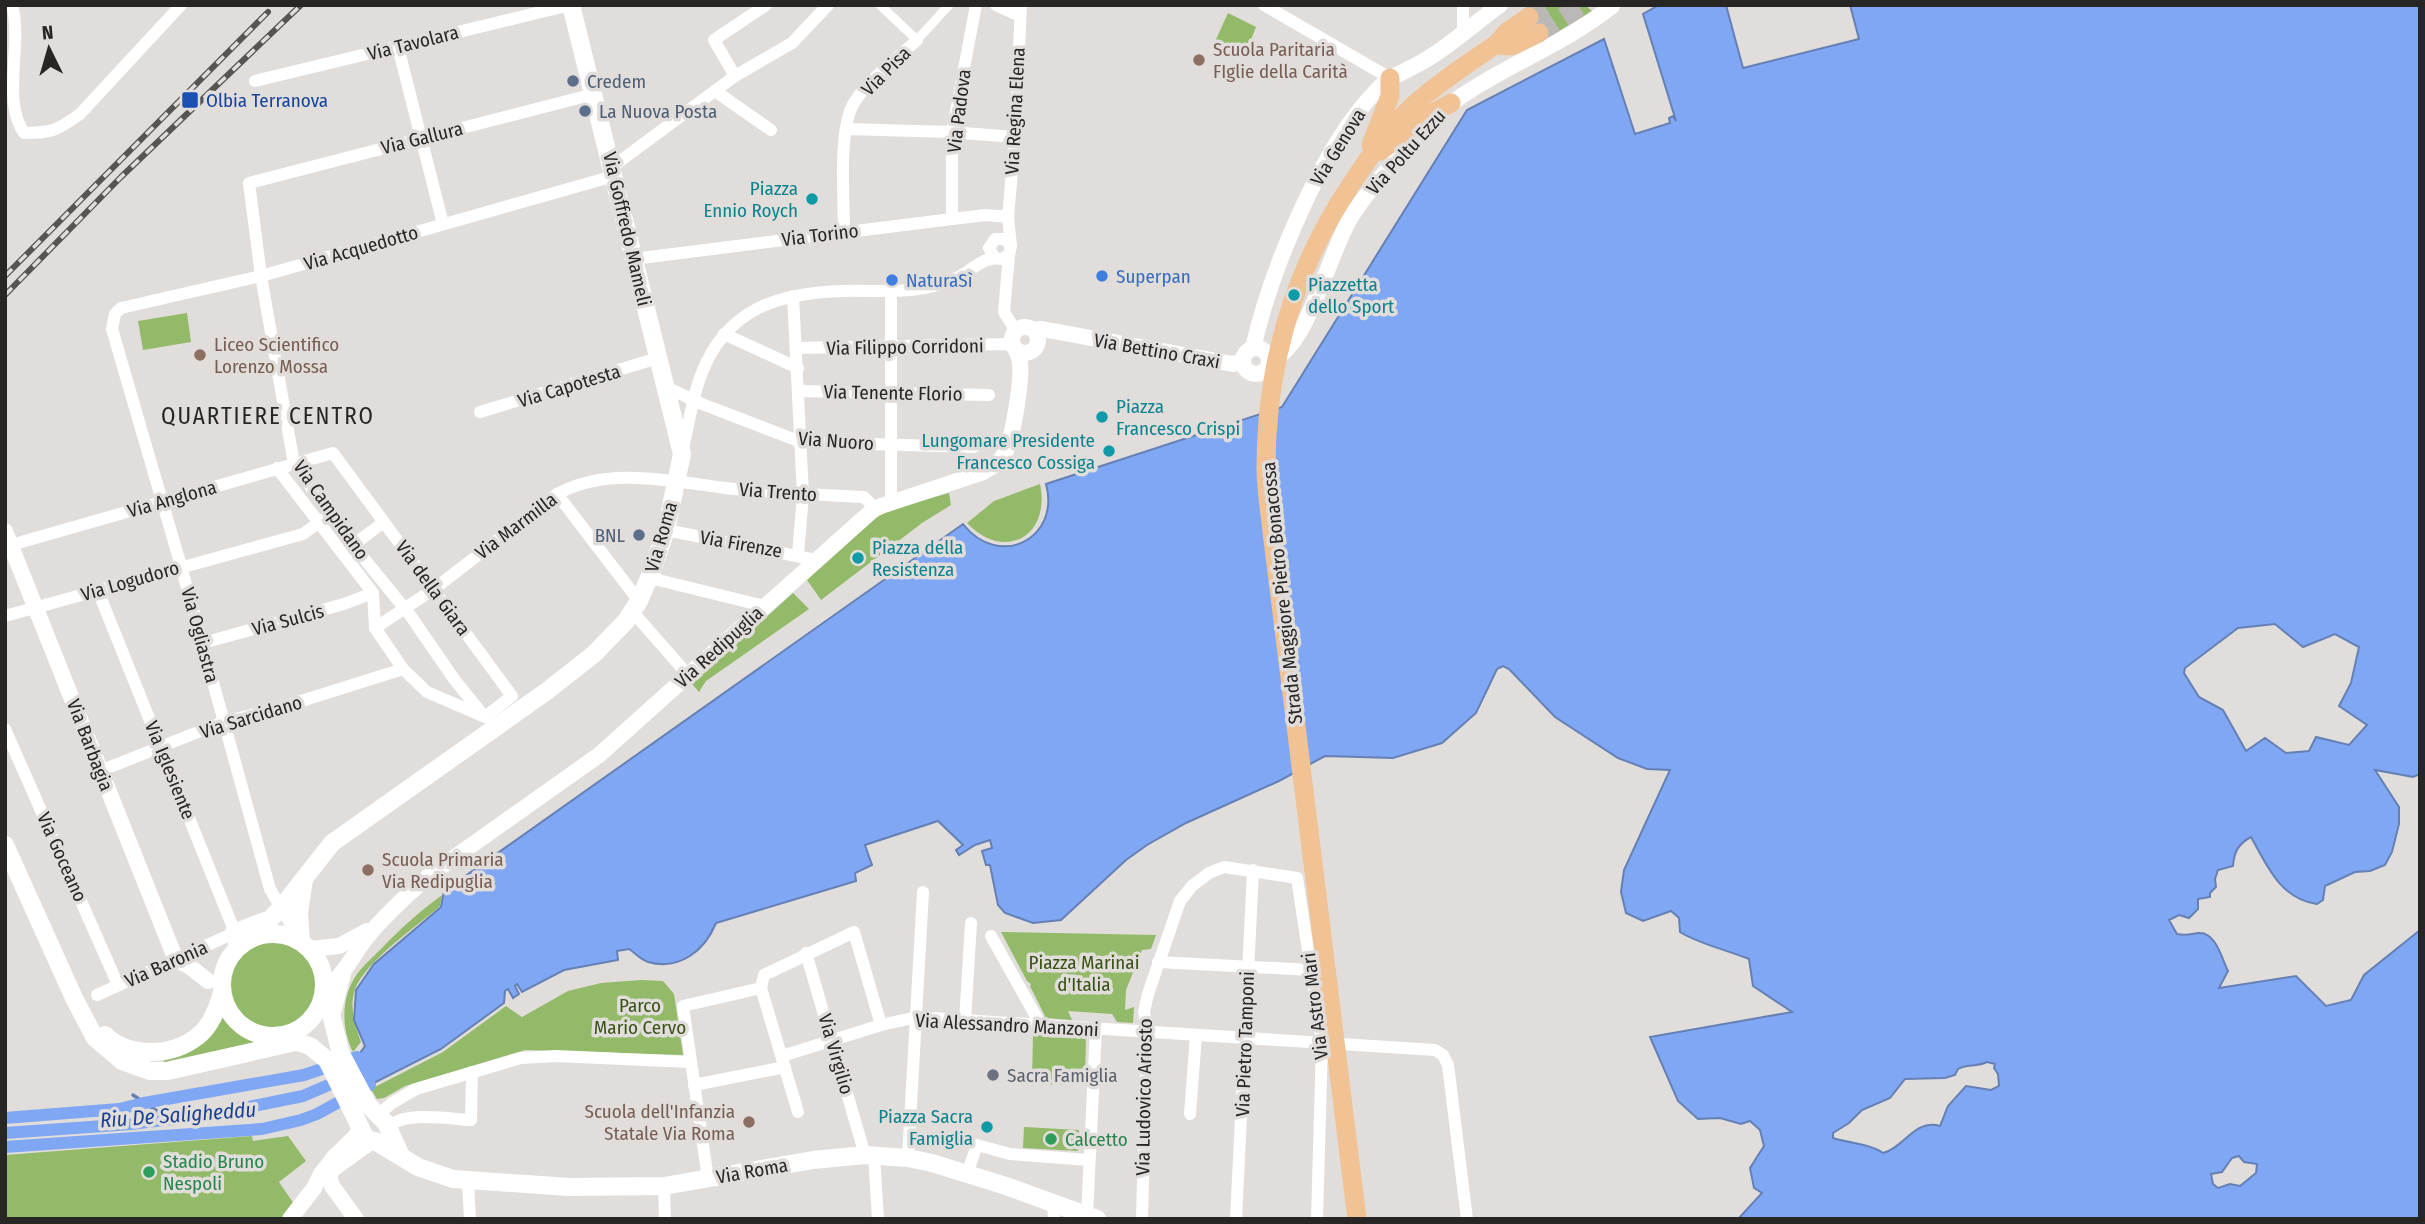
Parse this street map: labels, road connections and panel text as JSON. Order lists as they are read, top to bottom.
{
  "streets": {
    "main road": ["Via Goffredo Mameli", "Via Roma", "Strada Maggiore Pietro Bonacossa"],
    "street": [
      "Via Tavolara",
      "Via Pisa",
      "Via Padova",
      "Via Regina Elena",
      "Via Gallura",
      "Via Genova",
      "Via Poltu Ezzu",
      "Via Torino",
      "Via Acquedotto",
      "Via Filippo Corridoni",
      "Via Bettino Craxi",
      "Via Capotesta",
      "Via Tenente Florio",
      "Via Nuoro",
      "Via Trento",
      "Via Anglona",
      "Via Campidano",
      "Via Marmilla",
      "Via Firenze",
      "Via Logudoro",
      "Via della Giara",
      "Via Sulcis",
      "Via Ogliastra",
      "Via Redipuglia",
      "Via Sarcidano",
      "Via Barbagia",
      "Via Iglesiente",
      "Via Goceano",
      "Via Baronia",
      "Via Astro Mari",
      "Via Alessandro Manzoni",
      "Via Pietro Tamponi",
      "Via Virgilio",
      "Via Ludovico Ariosto"
    ]
  },
  "crossings": [
    ["Via Tavolara", "Via Goffredo Mameli"],
    ["Via Pisa", "Via Torino"],
    ["Via Padova", "Via Torino"],
    ["Via Regina Elena", "Via Torino"],
    ["Via Regina Elena", "Via Filippo Corridoni"],
    ["Via Regina Elena", "Via Roma"],
    ["Via Regina Elena", "Via Redipuglia"],
    ["Via Gallura", "Via Goffredo Mameli"],
    ["Via Gallura", "Via Campidano"],
    ["Via Genova", "Via Poltu Ezzu"],
    ["Via Genova", "Via Bettino Craxi"],
    ["Via Poltu Ezzu", "Via Bettino Craxi"],
    ["Via Goffredo Mameli", "Via Torino"],
    ["Via Goffredo Mameli", "Via Acquedotto"],
    ["Via Goffredo Mameli", "Via Capotesta"],
    ["Via Goffredo Mameli", "Via Nuoro"],
    ["Via Goffredo Mameli", "Via Roma"],
    ["Via Acquedotto", "Via Campidano"],
    ["Via Acquedotto", "Via Ogliastra"],
    ["Via Filippo Corridoni", "Via Redipuglia"],
    ["Via Bettino Craxi", "Via Redipuglia"],
    ["Via Nuoro", "Via Roma"],
    ["Via Trento", "Via Marmilla"],
    ["Via Trento", "Via Roma"],
    ["Via Trento", "Via Redipuglia"],
    ["Via Anglona", "Via Campidano"],
    ["Via Anglona", "Via della Giara"],
    ["Via Anglona", "Via Ogliastra"],
    ["Via Anglona", "Via Barbagia"],
    ["Via Campidano", "Via Marmilla"],
    ["Via Campidano", "Via Roma"],
    ["Via Campidano", "Via Logudoro"],
    ["Via Campidano", "Via della Giara"],
    ["Via Campidano", "Via Sulcis"],
    ["Via Marmilla", "Via Roma"],
    ["Via Marmilla", "Via della Giara"],
    ["Via Roma", "Via Firenze"],
    ["Via Roma", "Via della Giara"],
    ["Via Roma", "Via Ogliastra"],
    ["Via Roma", "Via Redipuglia"],
    ["Via Roma", "Via Iglesiente"],
    ["Via Roma", "Via Baronia"],
    ["Via Roma", "Via Virgilio"],
    ["Via Firenze", "Via Redipuglia"],
    ["Via Logudoro", "Via Ogliastra"],
    ["Via Logudoro", "Via Barbagia"],
    ["Via Logudoro", "Via Iglesiente"],
    ["Via Sulcis", "Via Ogliastra"],
    ["Via Ogliastra", "Via Redipuglia"],
    ["Via Ogliastra", "Via Sarcidano"],
    ["Via Ogliastra", "Via Iglesiente"],
    ["Via Ogliastra", "Via Baronia"],
    ["Via Redipuglia", "Via Iglesiente"],
    ["Via Redipuglia", "Via Baronia"],
    ["Via Sarcidano", "Via Barbagia"],
    ["Via Sarcidano", "Via Iglesiente"],
    ["Via Barbagia", "Via Baronia"],
    ["Via Iglesiente", "Via Baronia"],
    ["Via Goceano", "Via Baronia"],
    ["Via Astro Mari", "Via Alessandro Manzoni"],
    ["Via Astro Mari", "Via Ludovico Ariosto"],
    ["Via Alessandro Manzoni", "Via Pietro Tamponi"],
    ["Via Alessandro Manzoni", "Via Virgilio"],
    ["Via Alessandro Manzoni", "Via Ludovico Ariosto"],
    ["Via Pietro Tamponi", "Via Ludovico Ariosto"]
  ],
  "districts": ["QUARTIERE CENTRO"],
  "water": ["Riu De Saligheddu"],
  "parks": ["Piazza Marinai d'Italia", "Parco Mario Cervo"],
  "places": {
    "other": [
      "Scuola Paritaria FIglie della Carità",
      "Credem",
      "La Nuova Posta",
      "Piazza Ennio Roych",
      "Superpan",
      "NaturaSì",
      "Piazzetta dello Sport",
      "Liceo Scientifico Lorenzo Mossa",
      "Piazza Francesco Crispi",
      "Lungomare Presidente Francesco Cossiga",
      "BNL",
      "Piazza della Resistenza",
      "Scuola Primaria Via Redipuglia",
      "Sacra Famiglia",
      "Scuola dell'Infanzia Statale Via Roma",
      "Piazza Sacra Famiglia",
      "Calcetto",
      "Stadio Bruno Nespoli"
    ],
    "transit": ["Olbia Terranova"]
  },
  "north": "top"
}
